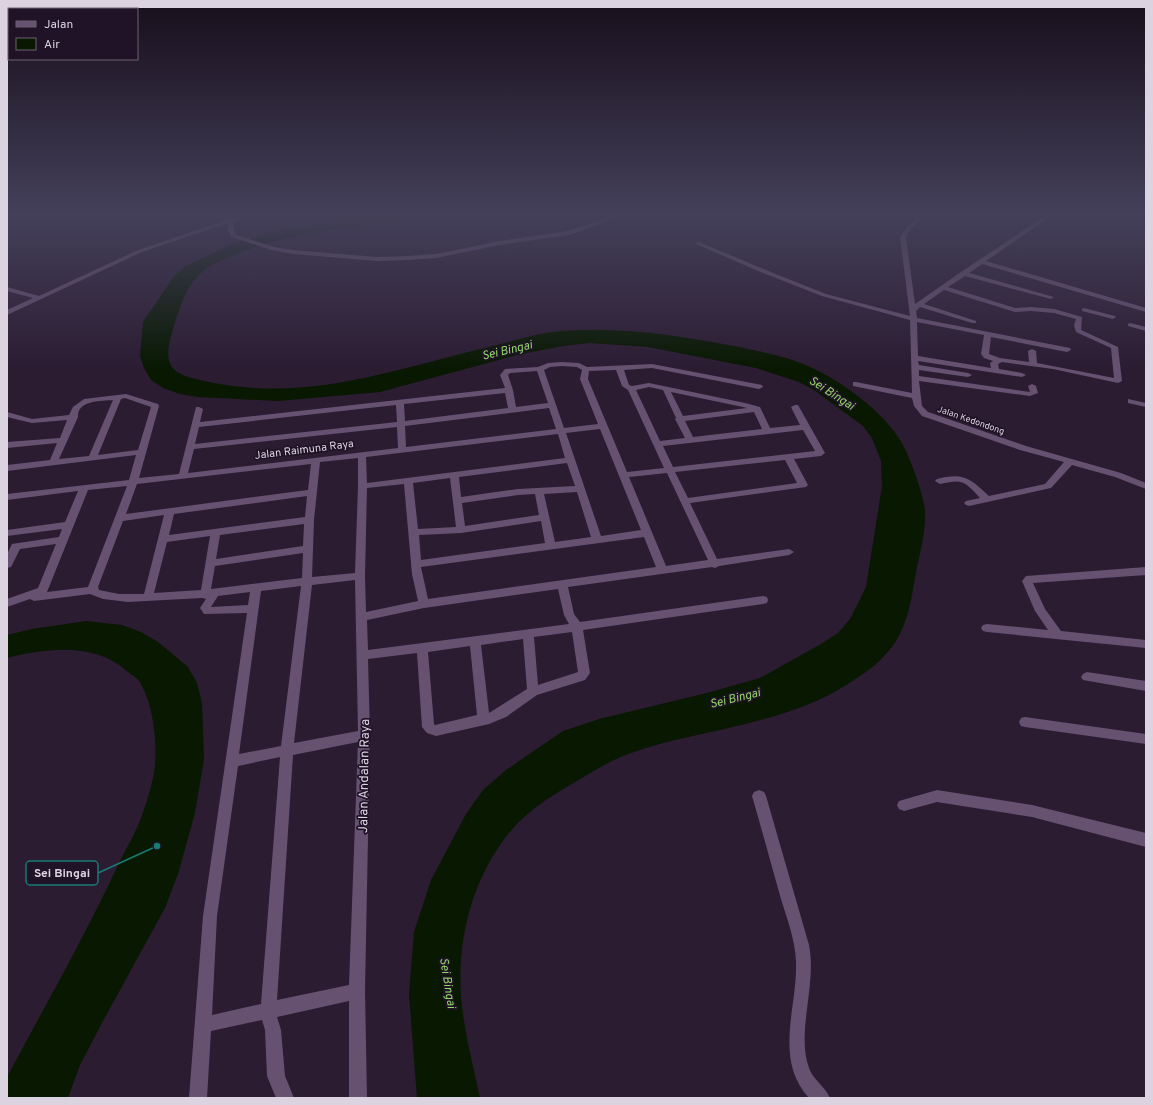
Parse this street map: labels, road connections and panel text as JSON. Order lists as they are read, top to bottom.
{
  "streets": {
    "street": ["Jalan Kedondong", "Jalan Raimuna Raya", "Jalan Andalan Raya"]
  },
  "crossings": [
    ["Jalan Raimuna Raya", "Jalan Andalan Raya"]
  ],
  "water": ["Sei Bingai"],
  "places": ["Sei Bingai"],
  "legend": ["Jalan", "Air"]
}
